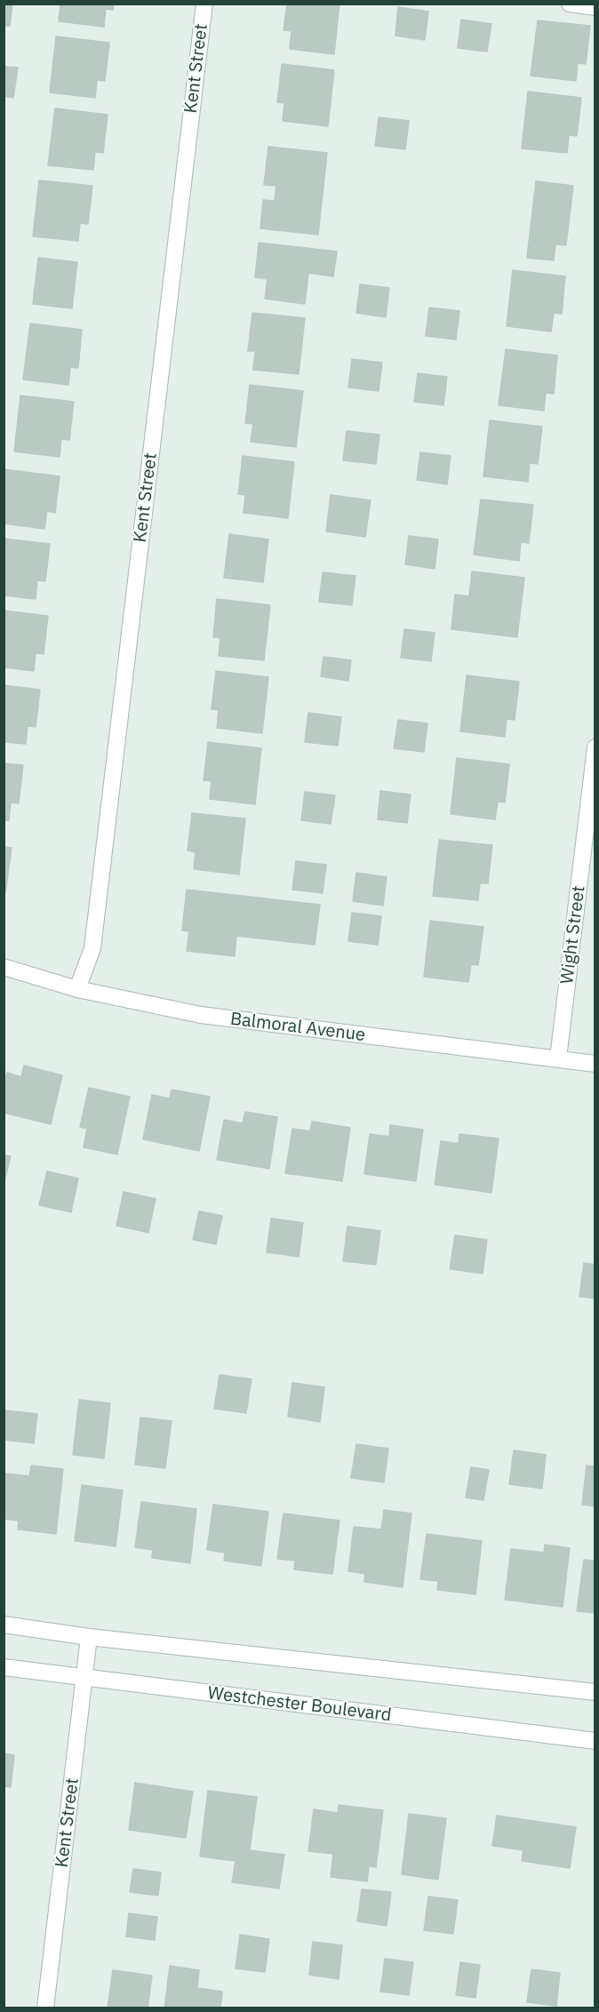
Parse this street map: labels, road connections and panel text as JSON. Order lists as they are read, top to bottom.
{
  "streets": {
    "street": [
      "Kent Street",
      "Wight Street",
      "Balmoral Avenue",
      "Westchester Boulevard"
    ]
  },
  "crossings": [
    ["Kent Street", "Balmoral Avenue"],
    ["Kent Street", "Westchester Boulevard"],
    ["Wight Street", "Balmoral Avenue"]
  ]
}
